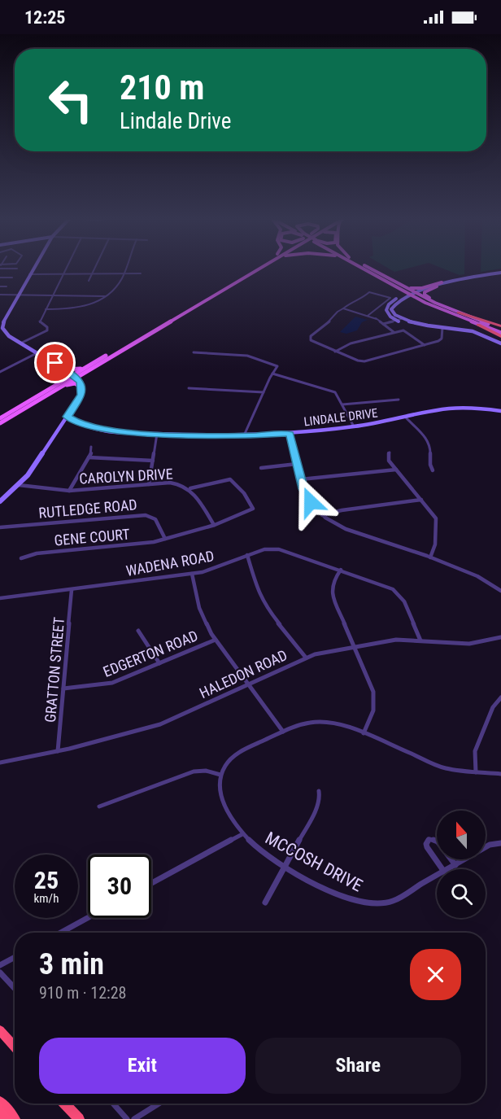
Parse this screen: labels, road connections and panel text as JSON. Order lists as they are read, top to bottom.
{
  "streets": {
    "street": [
      "LINDALE DRIVE",
      "CAROLYN DRIVE",
      "RUTLEDGE ROAD",
      "GENE COURT",
      "WADENA ROAD",
      "EDGERTON ROAD",
      "GRATTON STREET",
      "HALEDON ROAD",
      "MCCOSH DRIVE"
    ]
  },
  "crossings": [
    ["CAROLYN DRIVE", "GENE COURT"],
    ["RUTLEDGE ROAD", "GENE COURT"],
    ["WADENA ROAD", "GRATTON STREET"],
    ["WADENA ROAD", "HALEDON ROAD"],
    ["EDGERTON ROAD", "GRATTON STREET"],
    ["GRATTON STREET", "HALEDON ROAD"]
  ],
  "north": "top",
  "page": {
    "status": "12:25",
    "turn": ["210 m", "Lindale Drive"],
    "speed": "25 km/h",
    "limit": "30",
    "heading": ["3 min", "910 m · 12:28"],
    "buttons": ["Exit", "Share"]
  }
}
